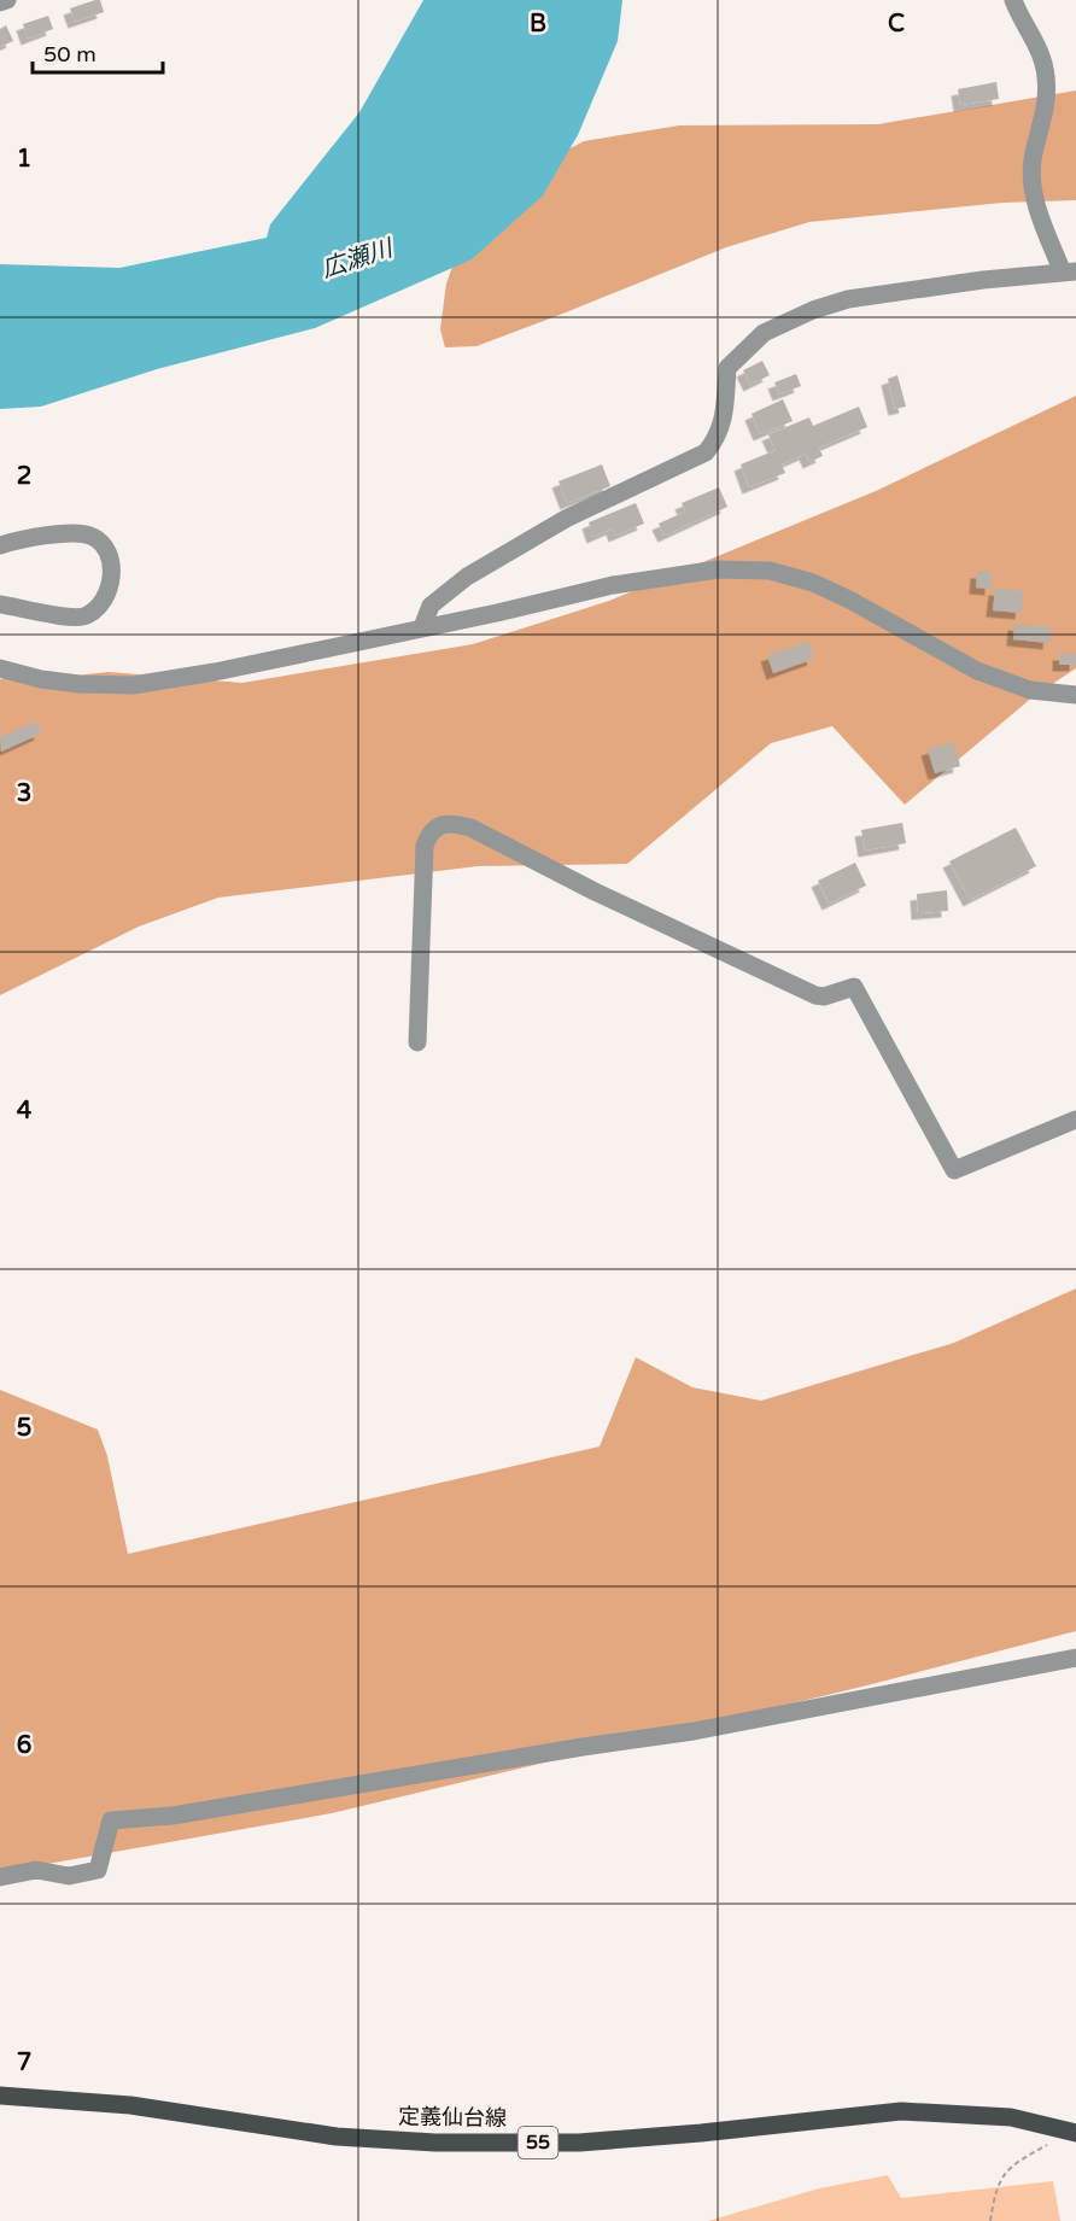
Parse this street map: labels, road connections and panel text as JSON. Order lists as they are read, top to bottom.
{
  "streets": {
    "main road": ["定義仙台線", "55"]
  },
  "water": ["広瀬川"],
  "scale_bar": "50 m",
  "grid": {
    "columns": ["B", "C"],
    "rows": [
      "1",
      "2",
      "3",
      "4",
      "5",
      "6",
      "7"
    ]
  }
}
